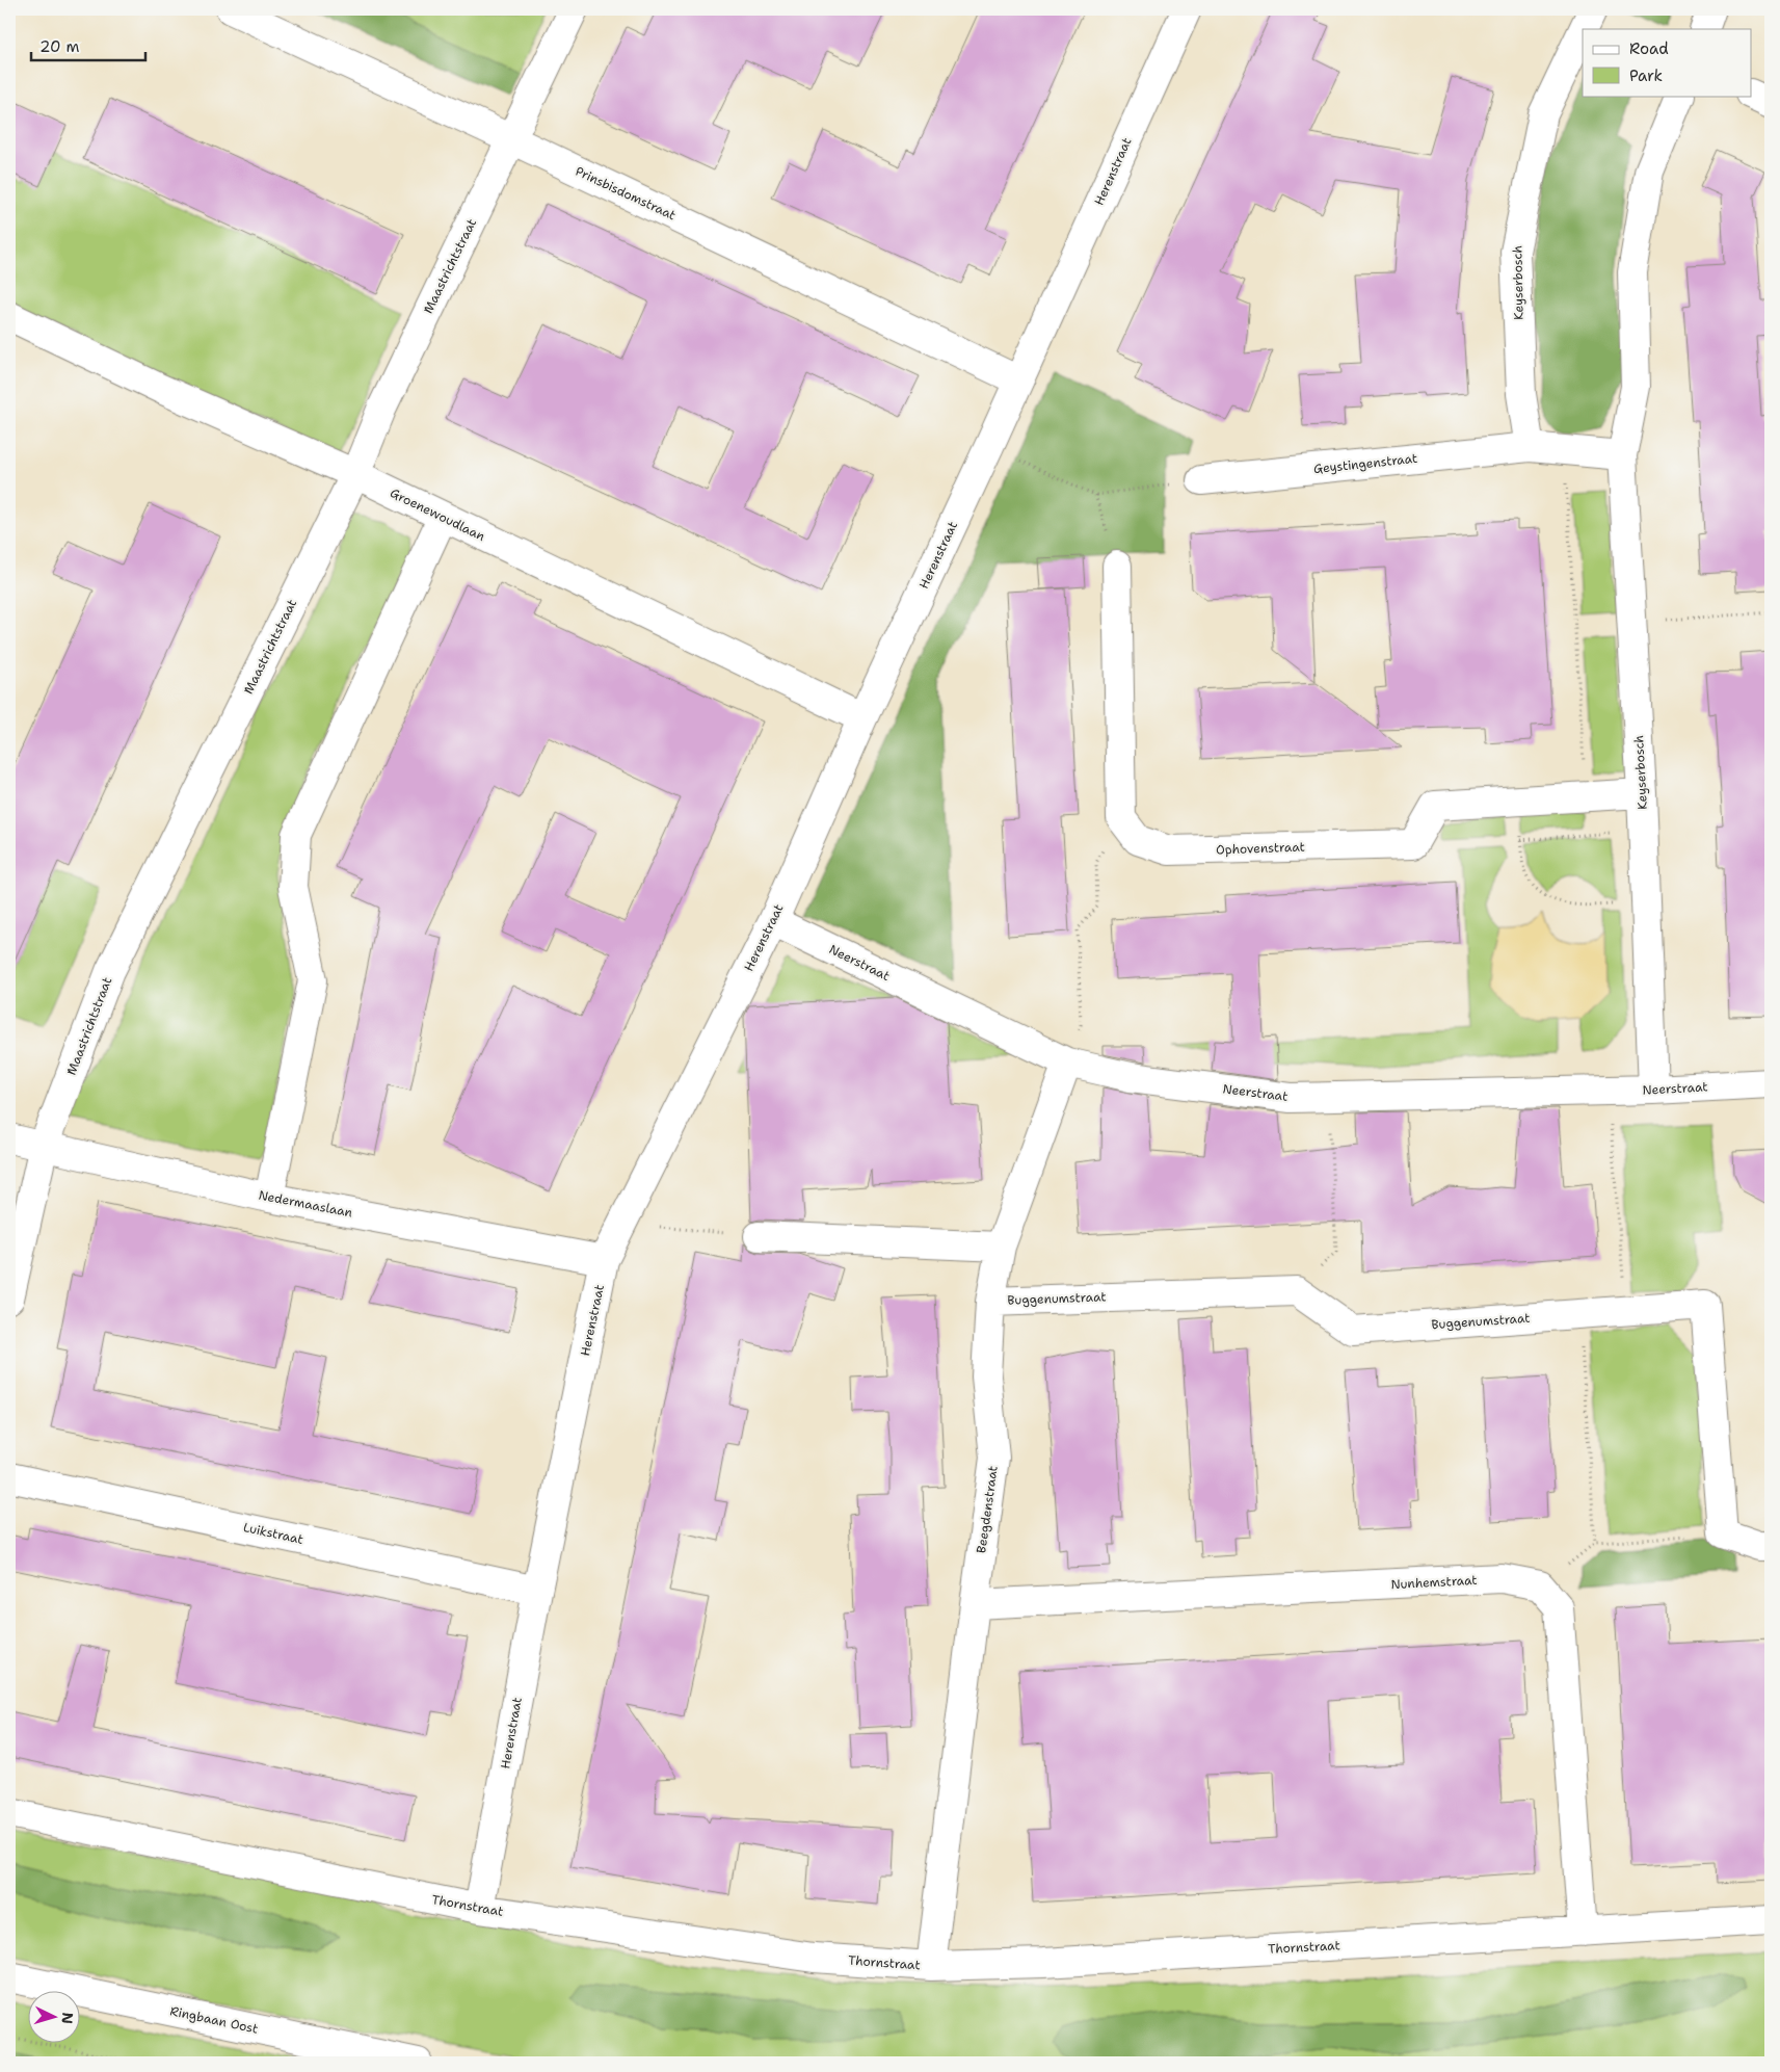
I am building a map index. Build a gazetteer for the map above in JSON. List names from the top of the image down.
{
  "streets": {
    "street": [
      "Herenstraat",
      "Prinsbisdomstraat",
      "Maastrichtstraat",
      "Keyserbosch",
      "Geystingenstraat",
      "Groenewoudlaan",
      "Ophovenstraat",
      "Neerstraat",
      "Nedermaaslaan",
      "Buggenumstraat",
      "Beegdenstraat",
      "Luikstraat",
      "Nunhemstraat",
      "Thornstraat",
      "Ringbaan Oost"
    ]
  },
  "crossings": [
    ["Herenstraat", "Prinsbisdomstraat"],
    ["Herenstraat", "Groenewoudlaan"],
    ["Herenstraat", "Neerstraat"],
    ["Herenstraat", "Nedermaaslaan"],
    ["Herenstraat", "Luikstraat"],
    ["Herenstraat", "Thornstraat"],
    ["Prinsbisdomstraat", "Maastrichtstraat"],
    ["Maastrichtstraat", "Groenewoudlaan"],
    ["Maastrichtstraat", "Nedermaaslaan"],
    ["Keyserbosch", "Geystingenstraat"],
    ["Keyserbosch", "Ophovenstraat"],
    ["Keyserbosch", "Neerstraat"],
    ["Neerstraat", "Beegdenstraat"],
    ["Buggenumstraat", "Beegdenstraat"],
    ["Beegdenstraat", "Nunhemstraat"],
    ["Beegdenstraat", "Thornstraat"]
  ],
  "legend": ["Road", "Park"],
  "scale_bar": "20 m",
  "north": "right"
}
